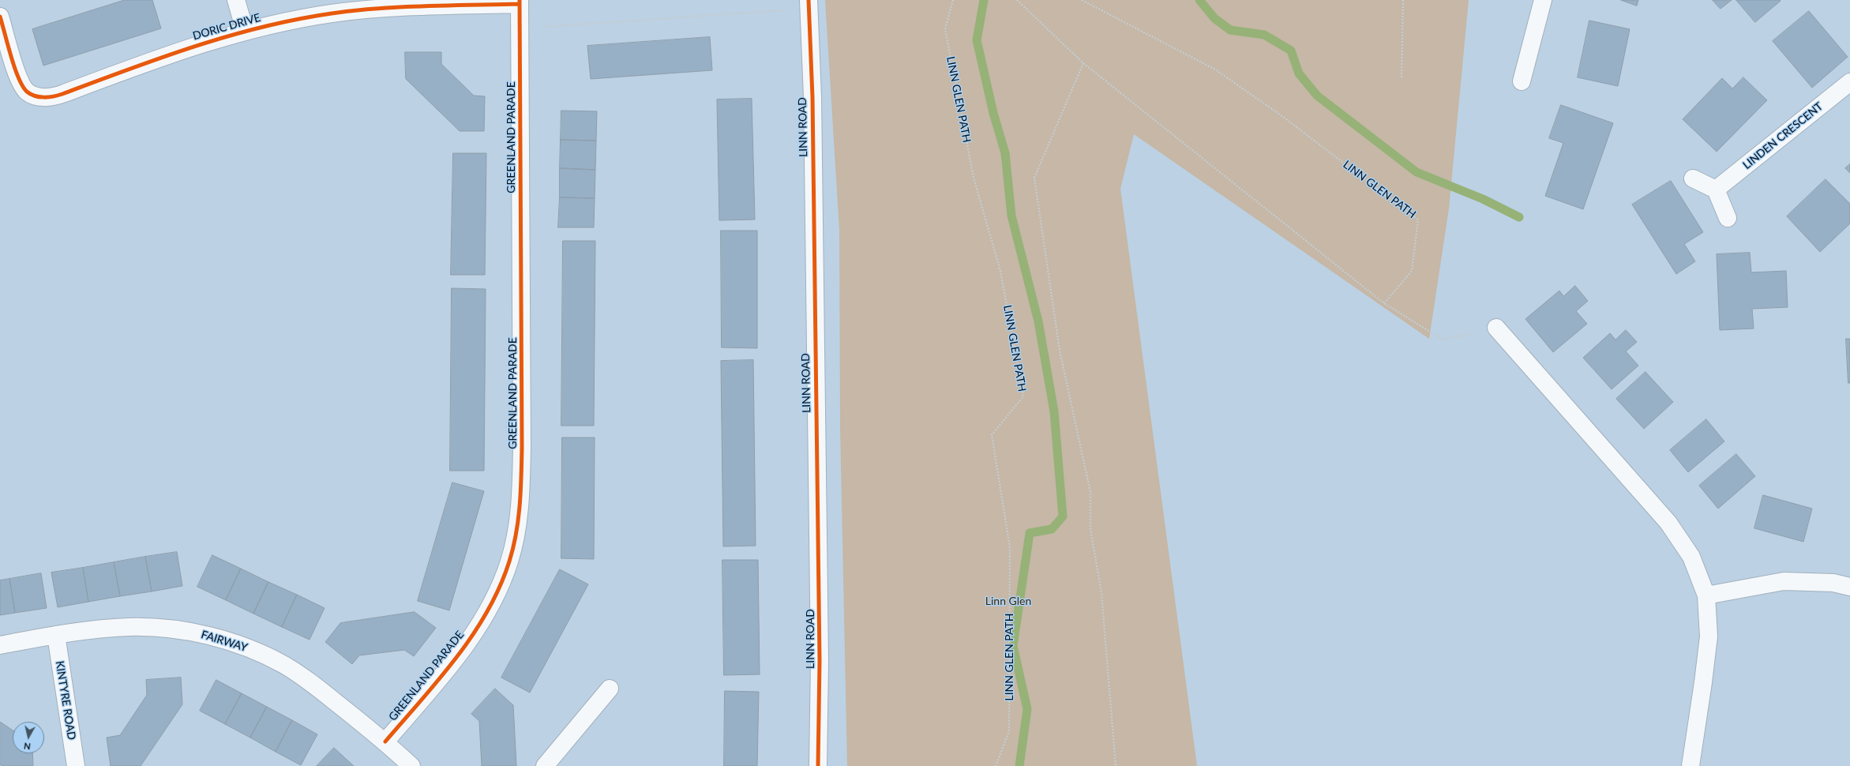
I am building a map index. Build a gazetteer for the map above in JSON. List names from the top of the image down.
{
  "streets": {
    "street": [
      "DORIC DRIVE",
      "LINN ROAD",
      "LINDEN CRESCENT",
      "GREENLAND PARADE",
      "FAIRWAY",
      "KINTYRE ROAD"
    ],
    "path": ["LINN GLEN PATH"]
  },
  "crossings": [
    ["DORIC DRIVE", "GREENLAND PARADE"],
    ["GREENLAND PARADE", "FAIRWAY"],
    ["FAIRWAY", "KINTYRE ROAD"]
  ],
  "parks": ["Linn Glen"],
  "north": "bottom"
}
